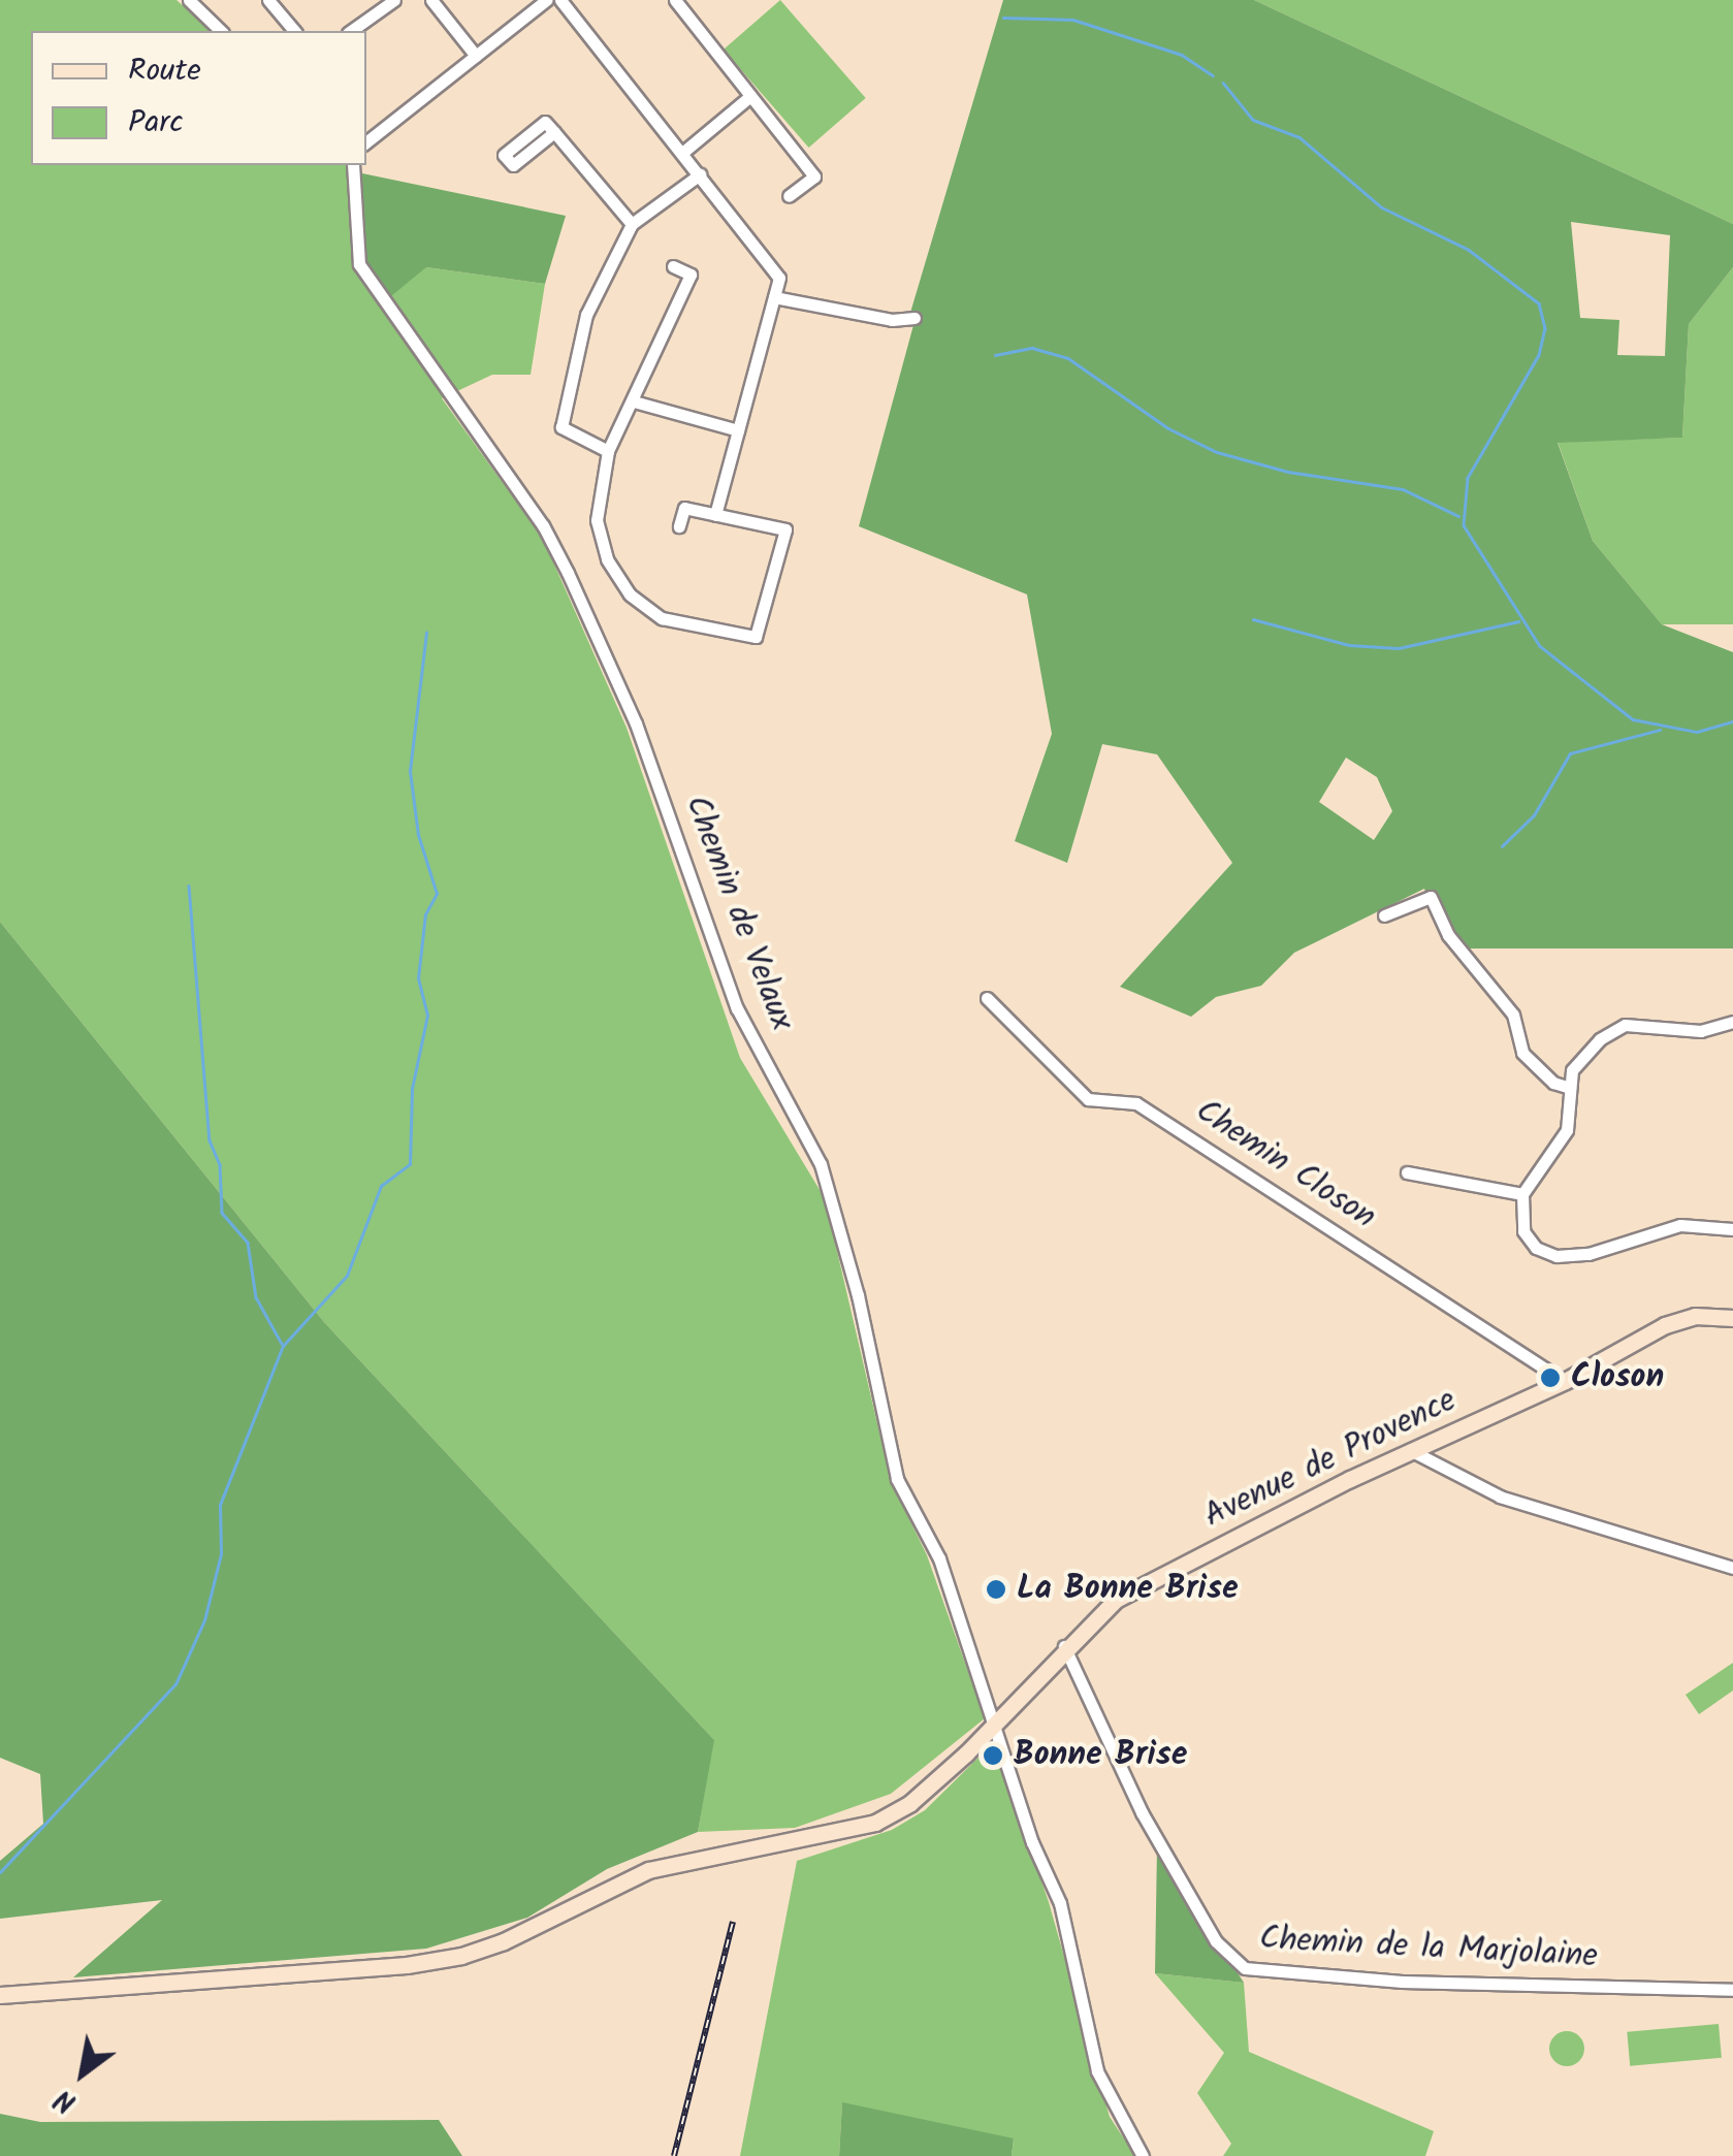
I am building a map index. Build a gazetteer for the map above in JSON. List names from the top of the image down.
{
  "streets": {
    "street": [
      "Chemin de Velaux",
      "Chemin Closon",
      "Avenue de Provence",
      "Chemin de la Marjolaine"
    ]
  },
  "crossings": [
    ["Chemin de Velaux", "Avenue de Provence"],
    ["Chemin Closon", "Avenue de Provence"],
    ["Avenue de Provence", "Chemin de la Marjolaine"]
  ],
  "places": ["Closon", "La Bonne Brise", "Bonne Brise"],
  "legend": ["Route", "Parc"],
  "north": "bottom left"
}
